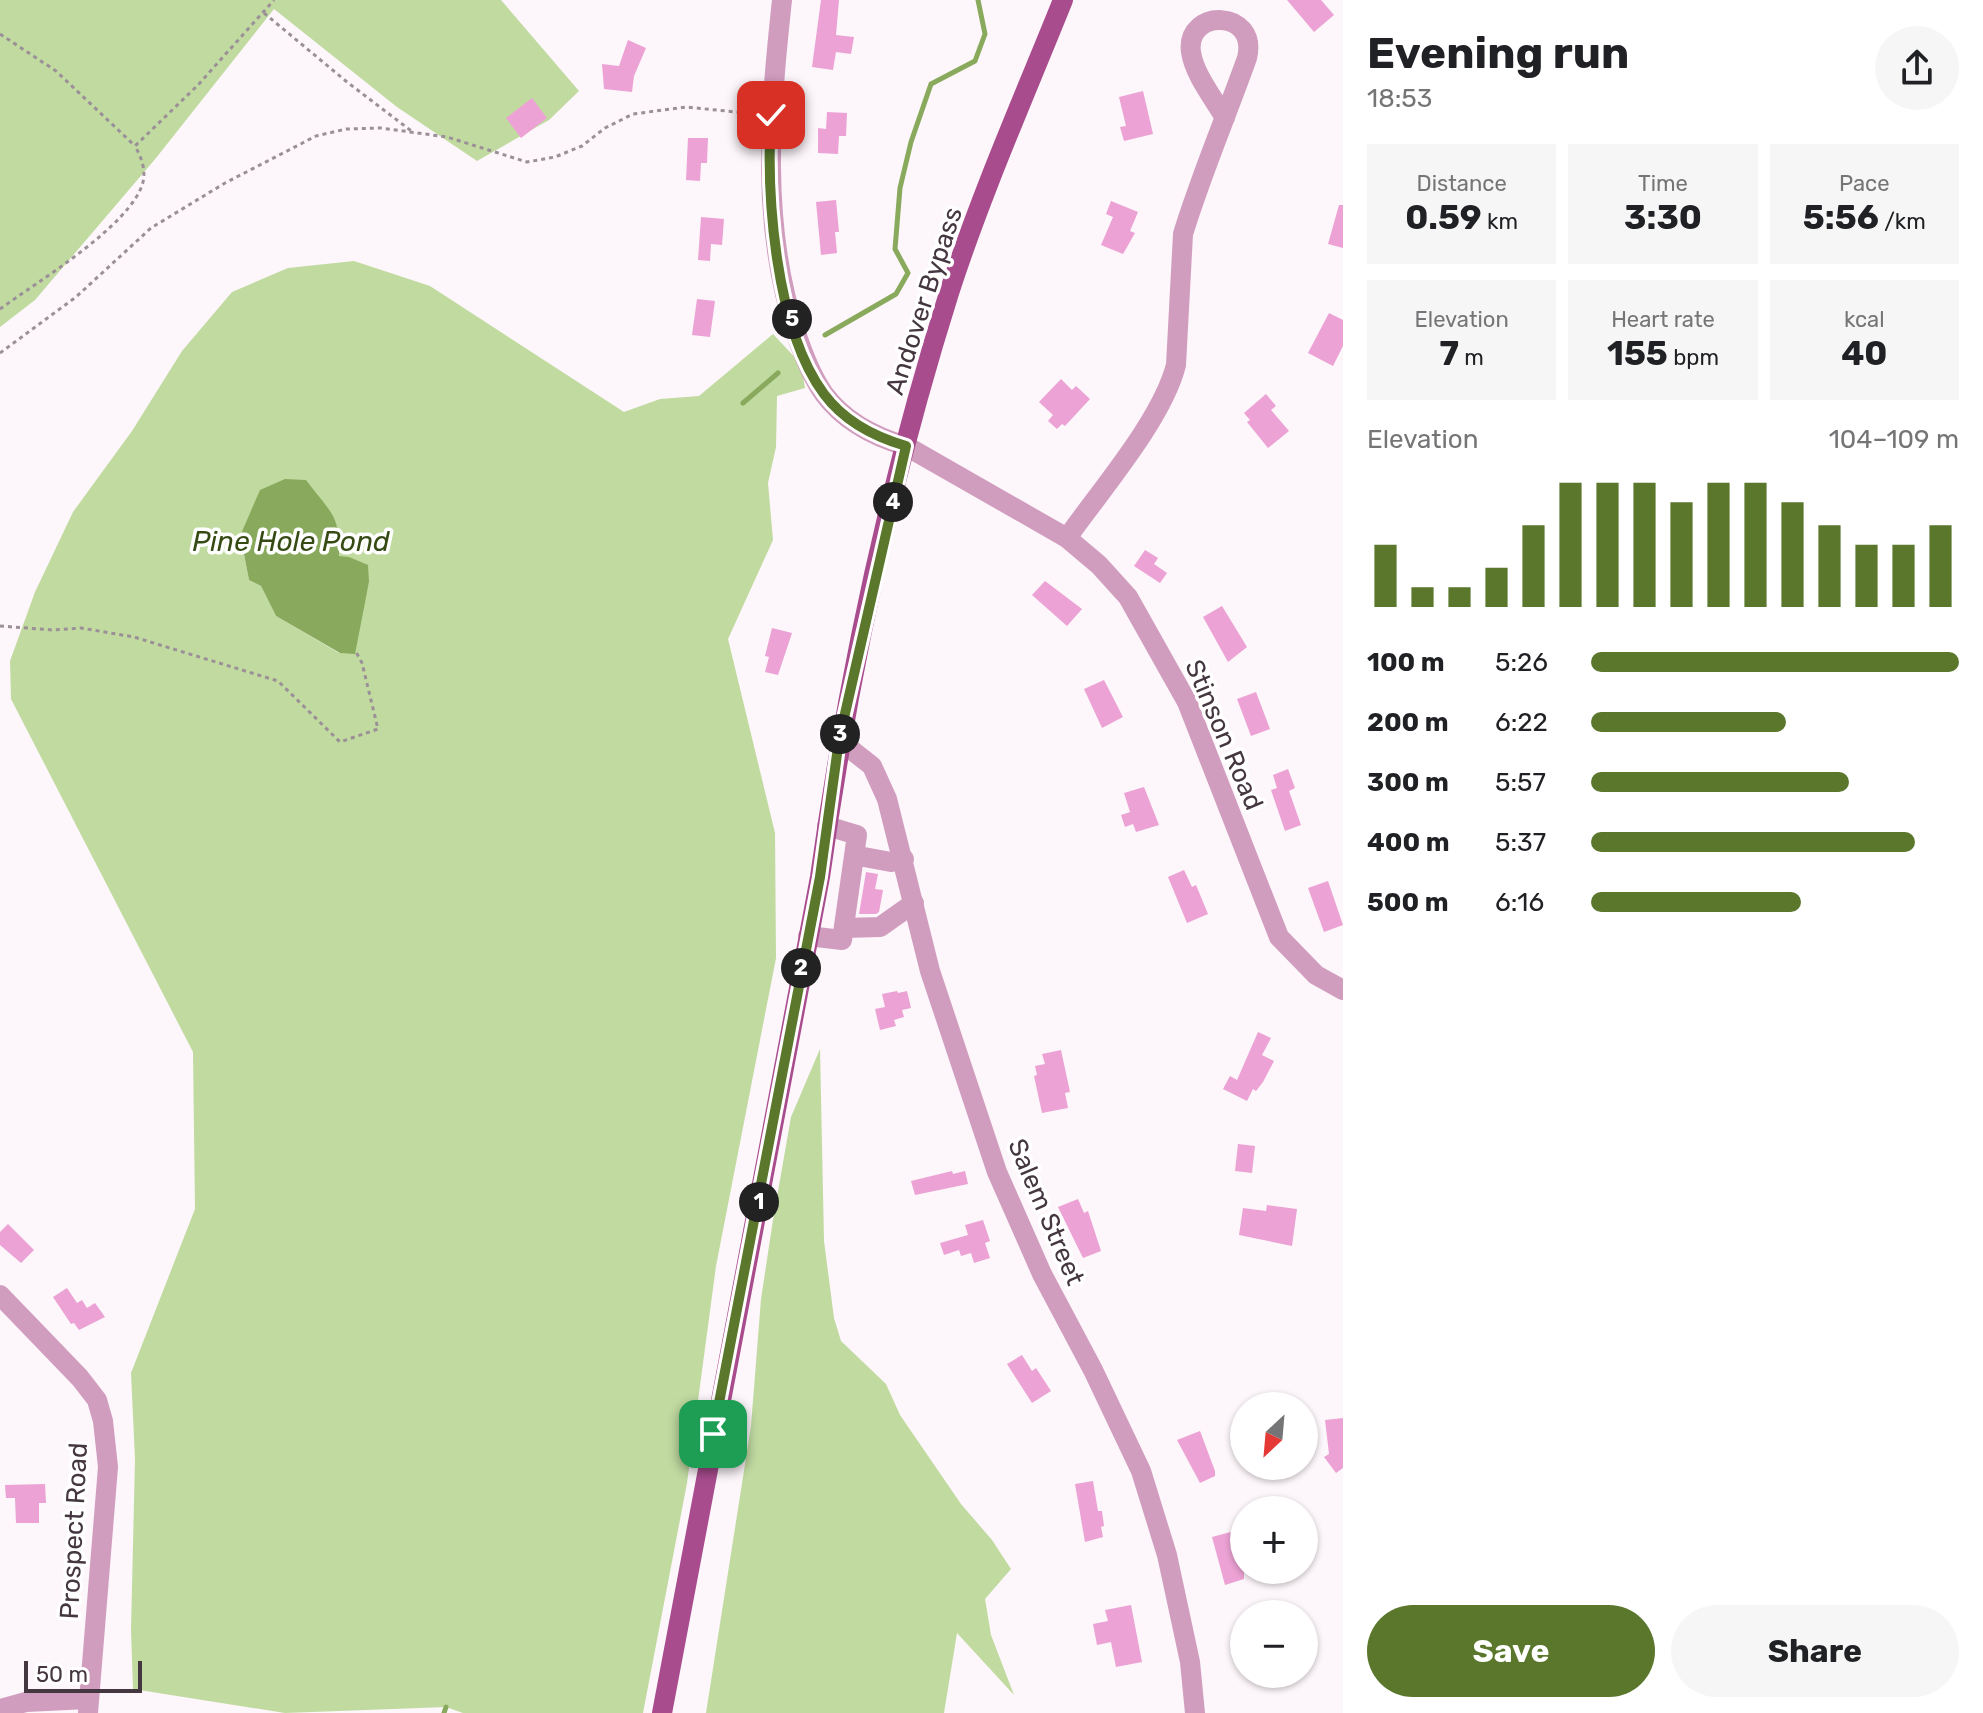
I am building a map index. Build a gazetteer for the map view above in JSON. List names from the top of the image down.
{
  "streets": {
    "main road": ["Andover Bypass"],
    "street": ["Stinson Road", "Salem Street", "Prospect Road"]
  },
  "crossings": [
    ["Andover Bypass", "Stinson Road"],
    ["Andover Bypass", "Salem Street"]
  ],
  "water": ["Pine Hole Pond"],
  "scale_bar": "50 m",
  "north": "bottom left",
  "page": {
    "heading": ["Evening run", "18:53"],
    "stats": [
      ["Distance", "0.59 km"],
      ["Time", "3:30"],
      ["Pace", "5:56 /km"],
      ["Elevation", "7 m"],
      ["Heart rate", "155 bpm"],
      ["kcal", "40"]
    ],
    "pins": [
      "5",
      "4",
      "3",
      "2",
      "1"
    ],
    "chart": ["Elevation", "104–109 m"],
    "list": [
      {
        "name": "100 m",
        "note": "5:26"
      },
      {
        "name": "200 m",
        "note": "6:22"
      },
      {
        "name": "300 m",
        "note": "5:57"
      },
      {
        "name": "400 m",
        "note": "5:37"
      },
      {
        "name": "500 m",
        "note": "6:16"
      }
    ],
    "map_buttons": ["+", "−"],
    "buttons": ["Save", "Share"],
    "scale": "50 m"
  }
}
